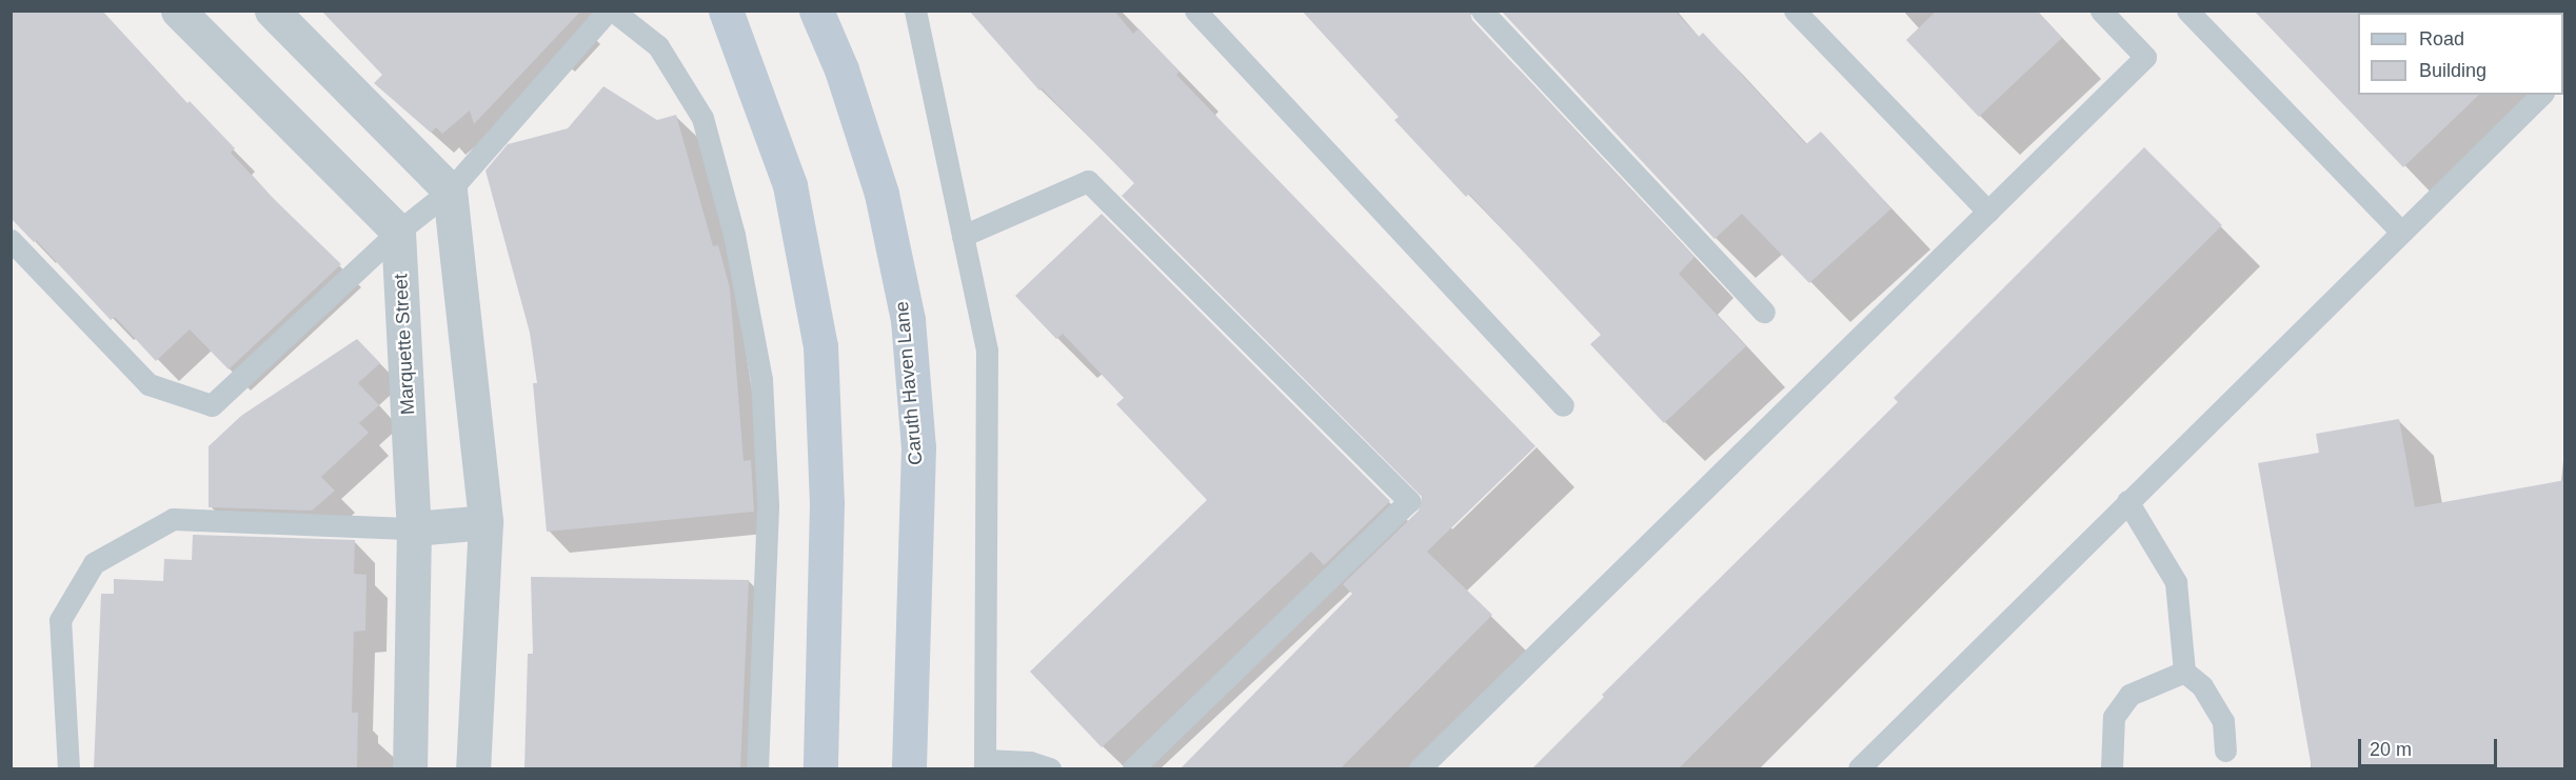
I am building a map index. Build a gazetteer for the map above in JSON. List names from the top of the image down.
{
  "streets": {
    "main road": ["Caruth Haven Lane"],
    "street": ["Marquette Street"]
  },
  "legend": ["Road", "Building"],
  "scale_bar": "20 m"
}
